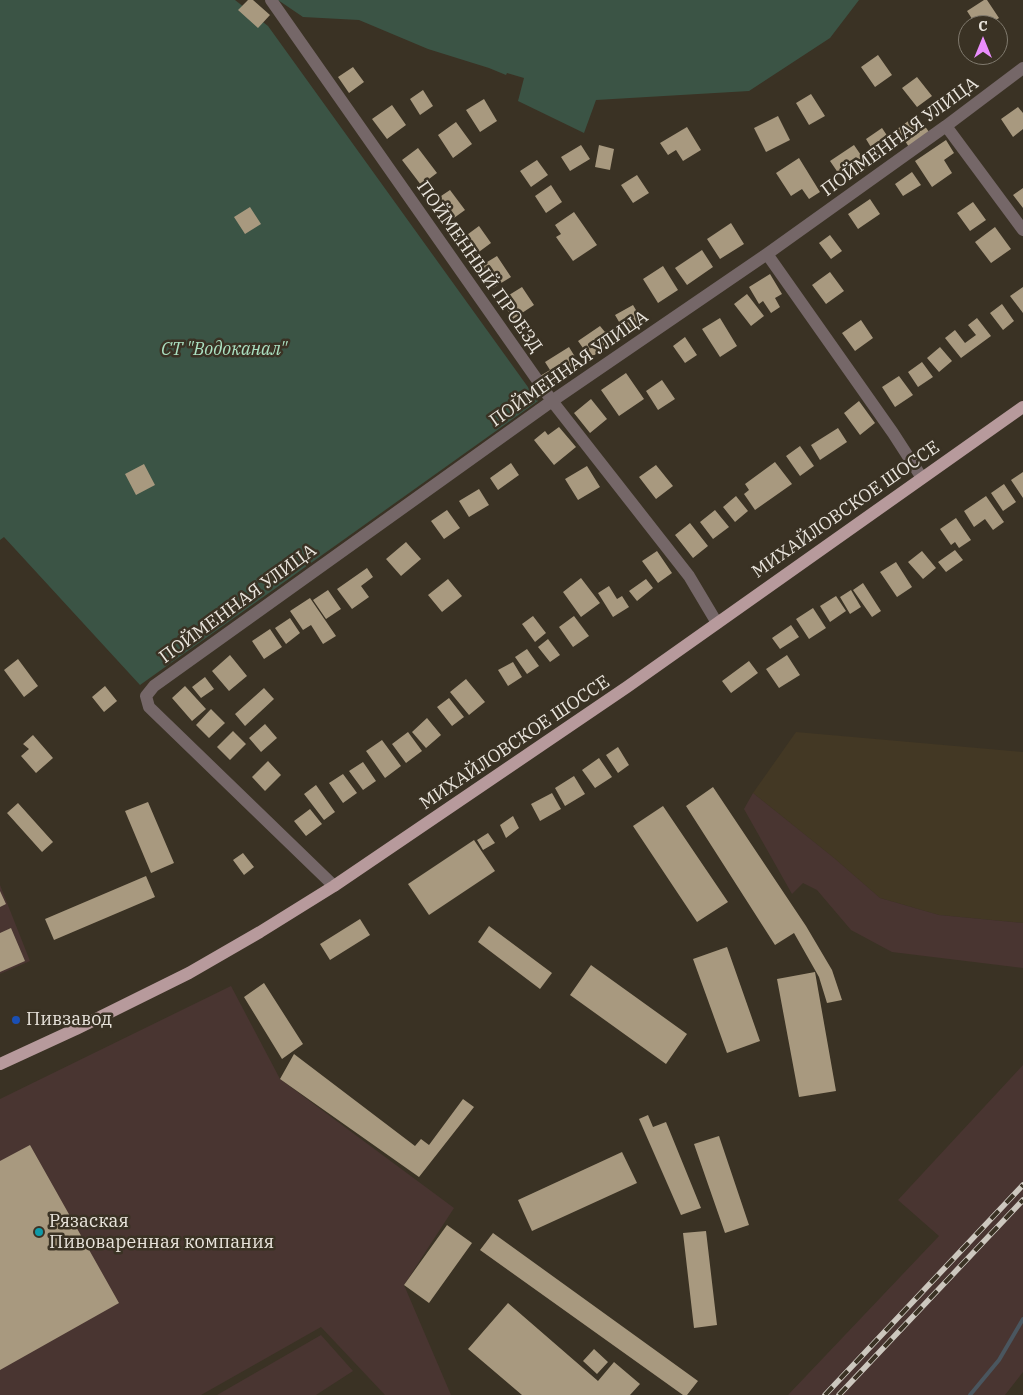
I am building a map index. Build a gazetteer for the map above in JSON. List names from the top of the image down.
{
  "streets": {
    "main road": ["МИХАЙЛОВСКОЕ ШОССЕ"],
    "street": ["ПОЙМЕННАЯ УЛИЦА", "ПОЙМЕННЫЙ ПРОЕЗД"]
  },
  "crossings": [
    ["ПОЙМЕННАЯ УЛИЦА", "ПОЙМЕННЫЙ ПРОЕЗД"],
    ["ПОЙМЕННАЯ УЛИЦА", "МИХАЙЛОВСКОЕ ШОССЕ"],
    ["ПОЙМЕННЫЙ ПРОЕЗД", "МИХАЙЛОВСКОЕ ШОССЕ"]
  ],
  "parks": ["СТ \"Водоканал\""],
  "places": ["Пивзавод", "Рязаская Пивоваренная компания"],
  "north": "top"
}
